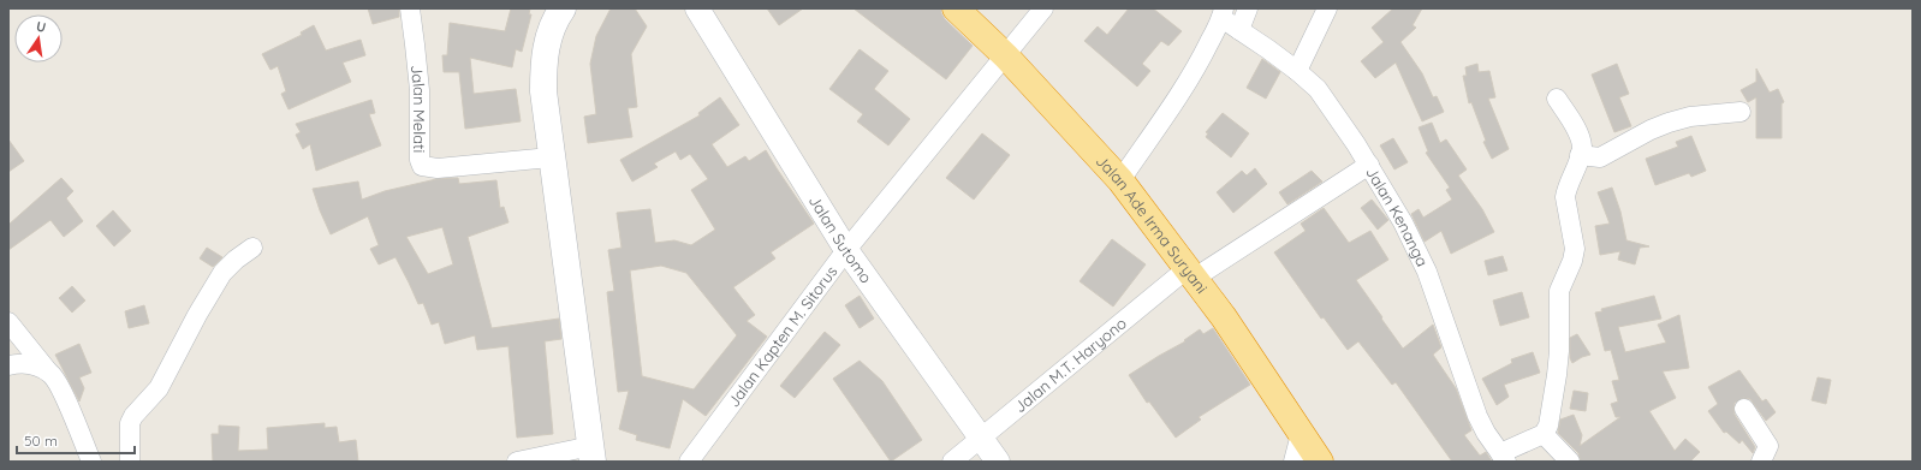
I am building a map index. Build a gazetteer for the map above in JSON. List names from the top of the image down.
{
  "streets": {
    "highway": ["Jalan Ade Irma Suryani"],
    "street": [
      "Jalan Melati",
      "Jalan Kenanga",
      "Jalan Sutomo",
      "Jalan Kapten M. Sitorus",
      "Jalan M.T. Haryono"
    ]
  },
  "crossings": [
    ["Jalan Kenanga", "Jalan M.T. Haryono"],
    ["Jalan Ade Irma Suryani", "Jalan Kapten M. Sitorus"],
    ["Jalan Ade Irma Suryani", "Jalan M.T. Haryono"],
    ["Jalan Sutomo", "Jalan Kapten M. Sitorus"],
    ["Jalan Sutomo", "Jalan M.T. Haryono"]
  ],
  "scale_bar": "50 m",
  "north": "top"
}
